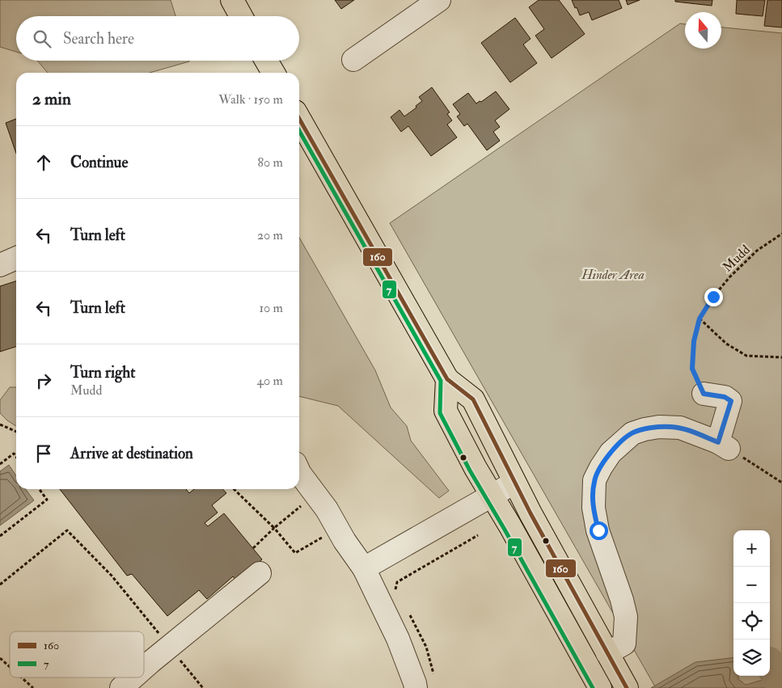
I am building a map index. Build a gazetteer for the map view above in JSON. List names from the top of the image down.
{
  "streets": {
    "path": ["Mudd"]
  },
  "parks": ["Hinder Area"],
  "lines": ["transit line 160", "transit line 7"],
  "legend": ["160", "7"],
  "north": "top",
  "page": {
    "search": "Search here",
    "heading": ["2 min", "Walk · 150 m"],
    "list": [
      ["Continue", "80 m"],
      ["Turn left", "20 m"],
      ["Turn left", "10 m"],
      ["Turn right", "Mudd", "40 m"],
      "Arrive at destination"
    ],
    "map_buttons": ["+", "−"]
  }
}
